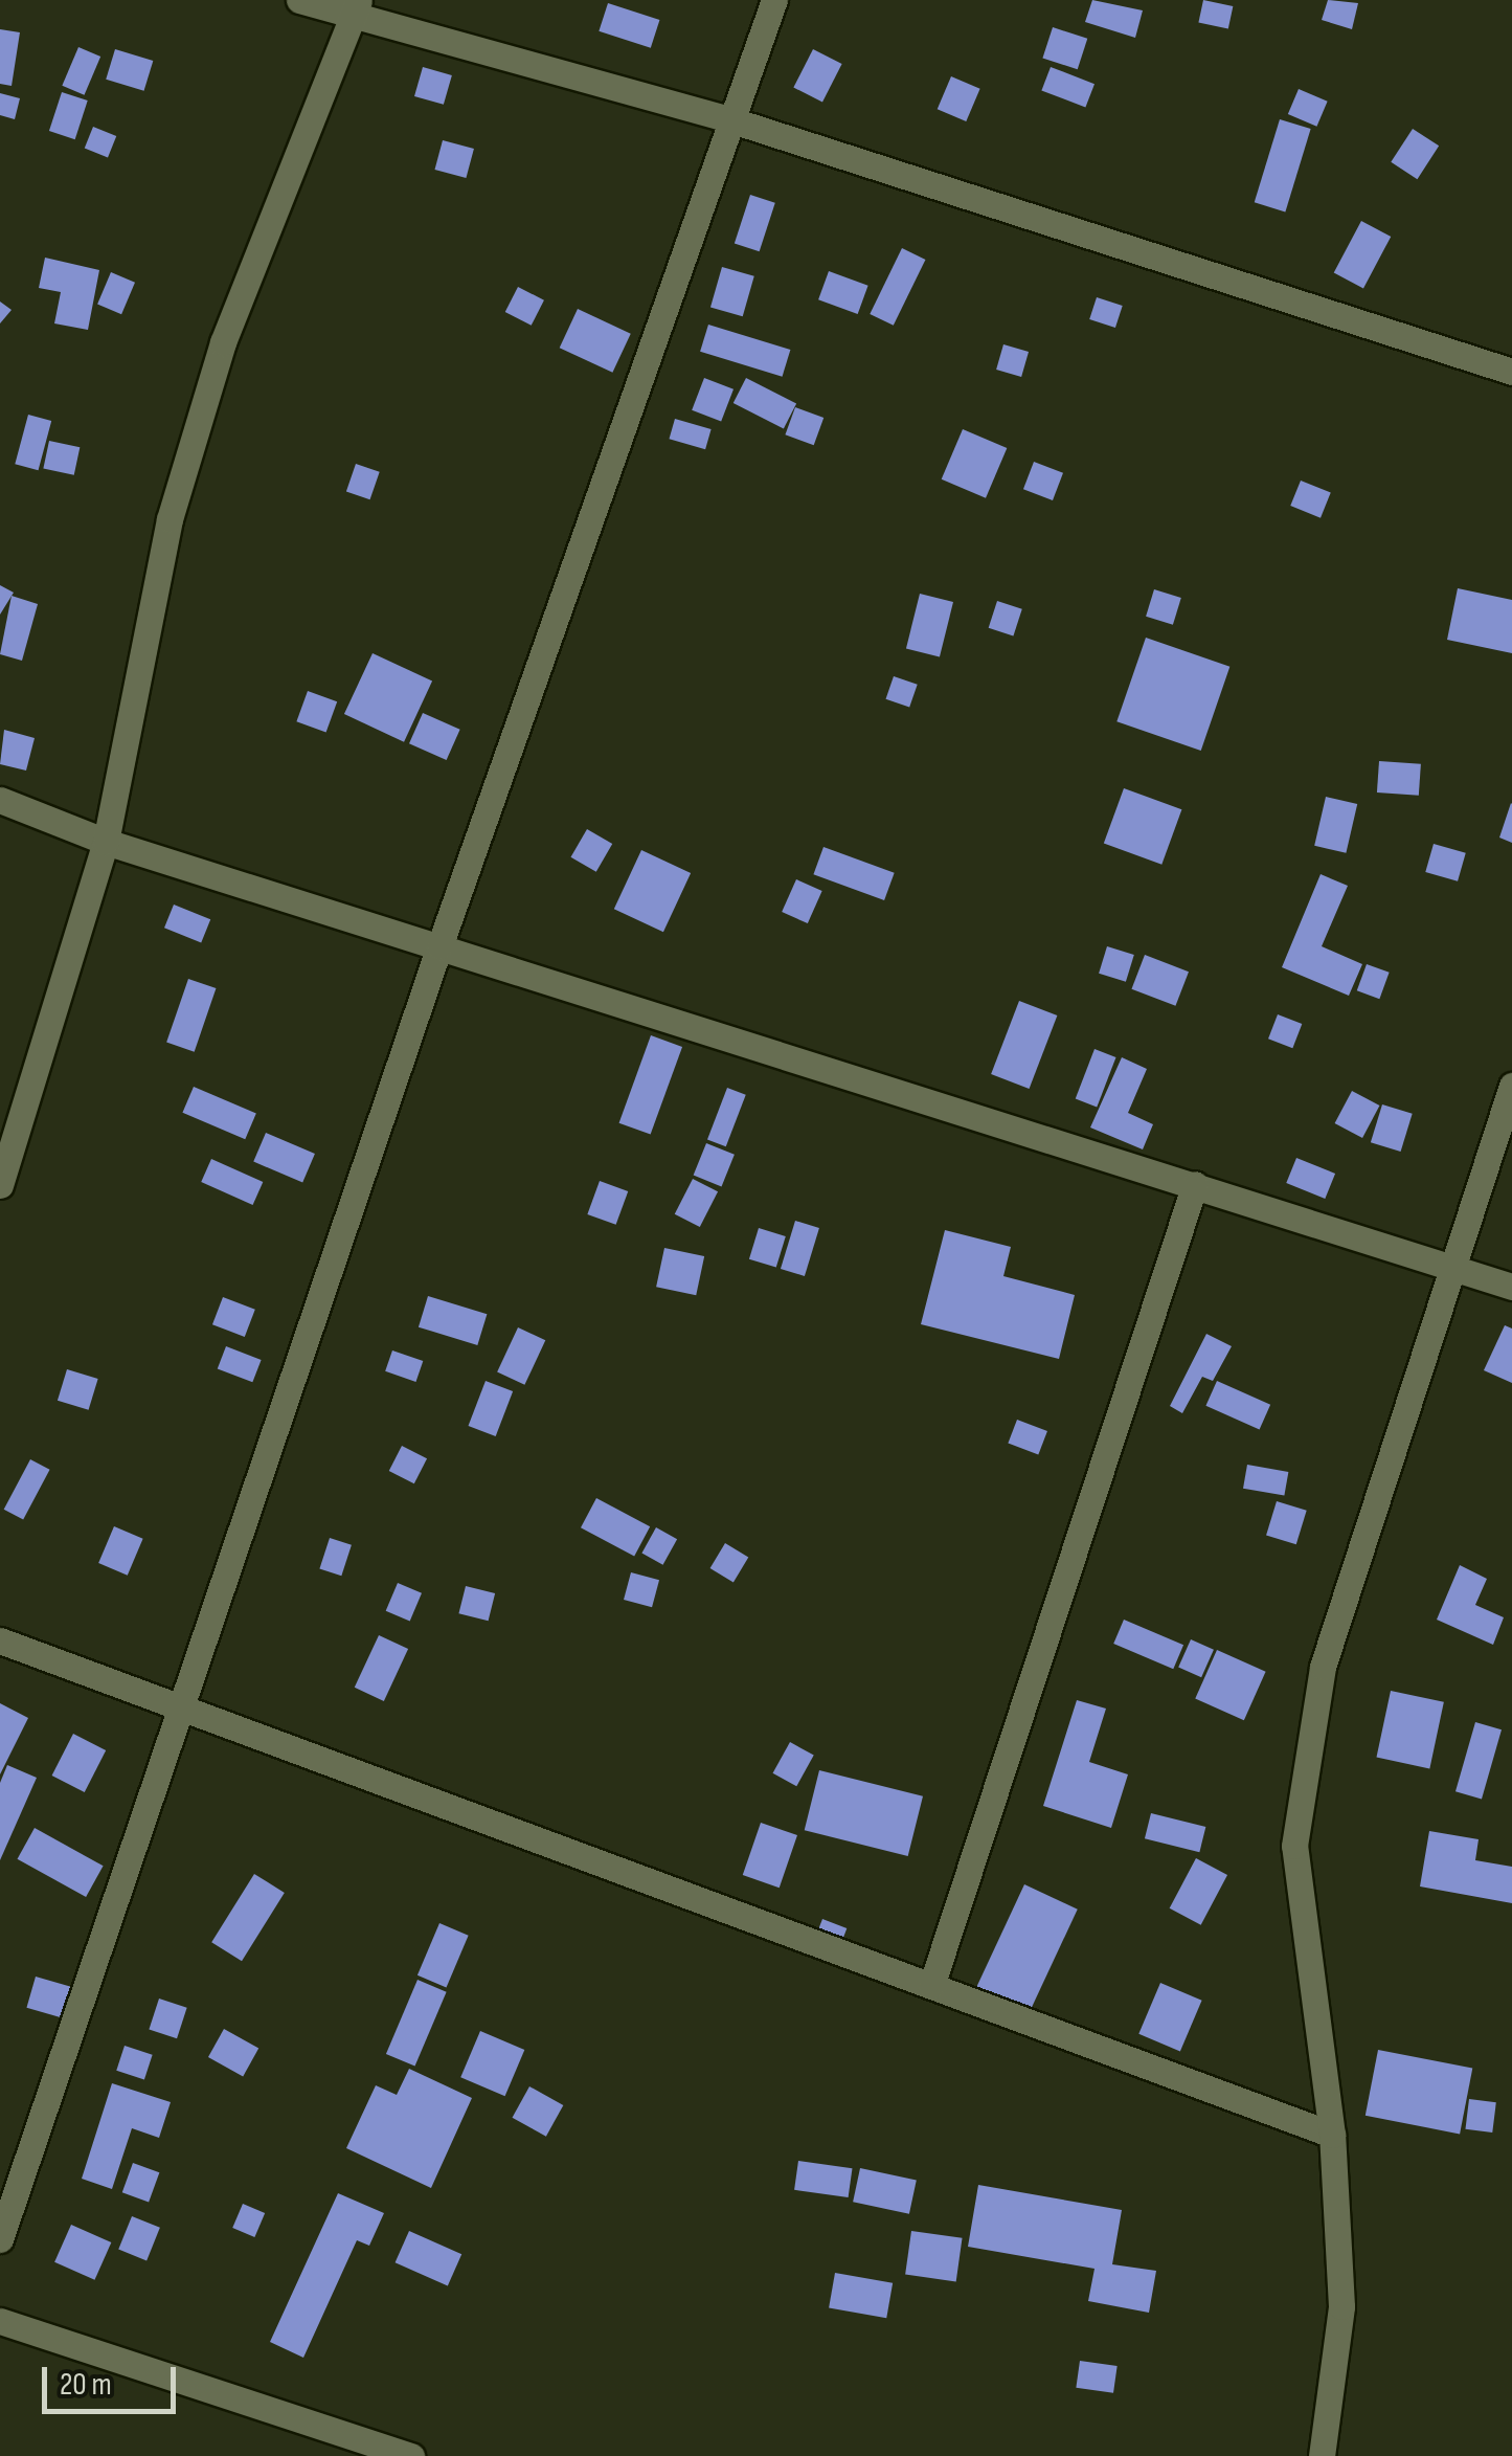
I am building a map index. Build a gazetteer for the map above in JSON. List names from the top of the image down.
{
  "scale_bar": "20 m"
}
